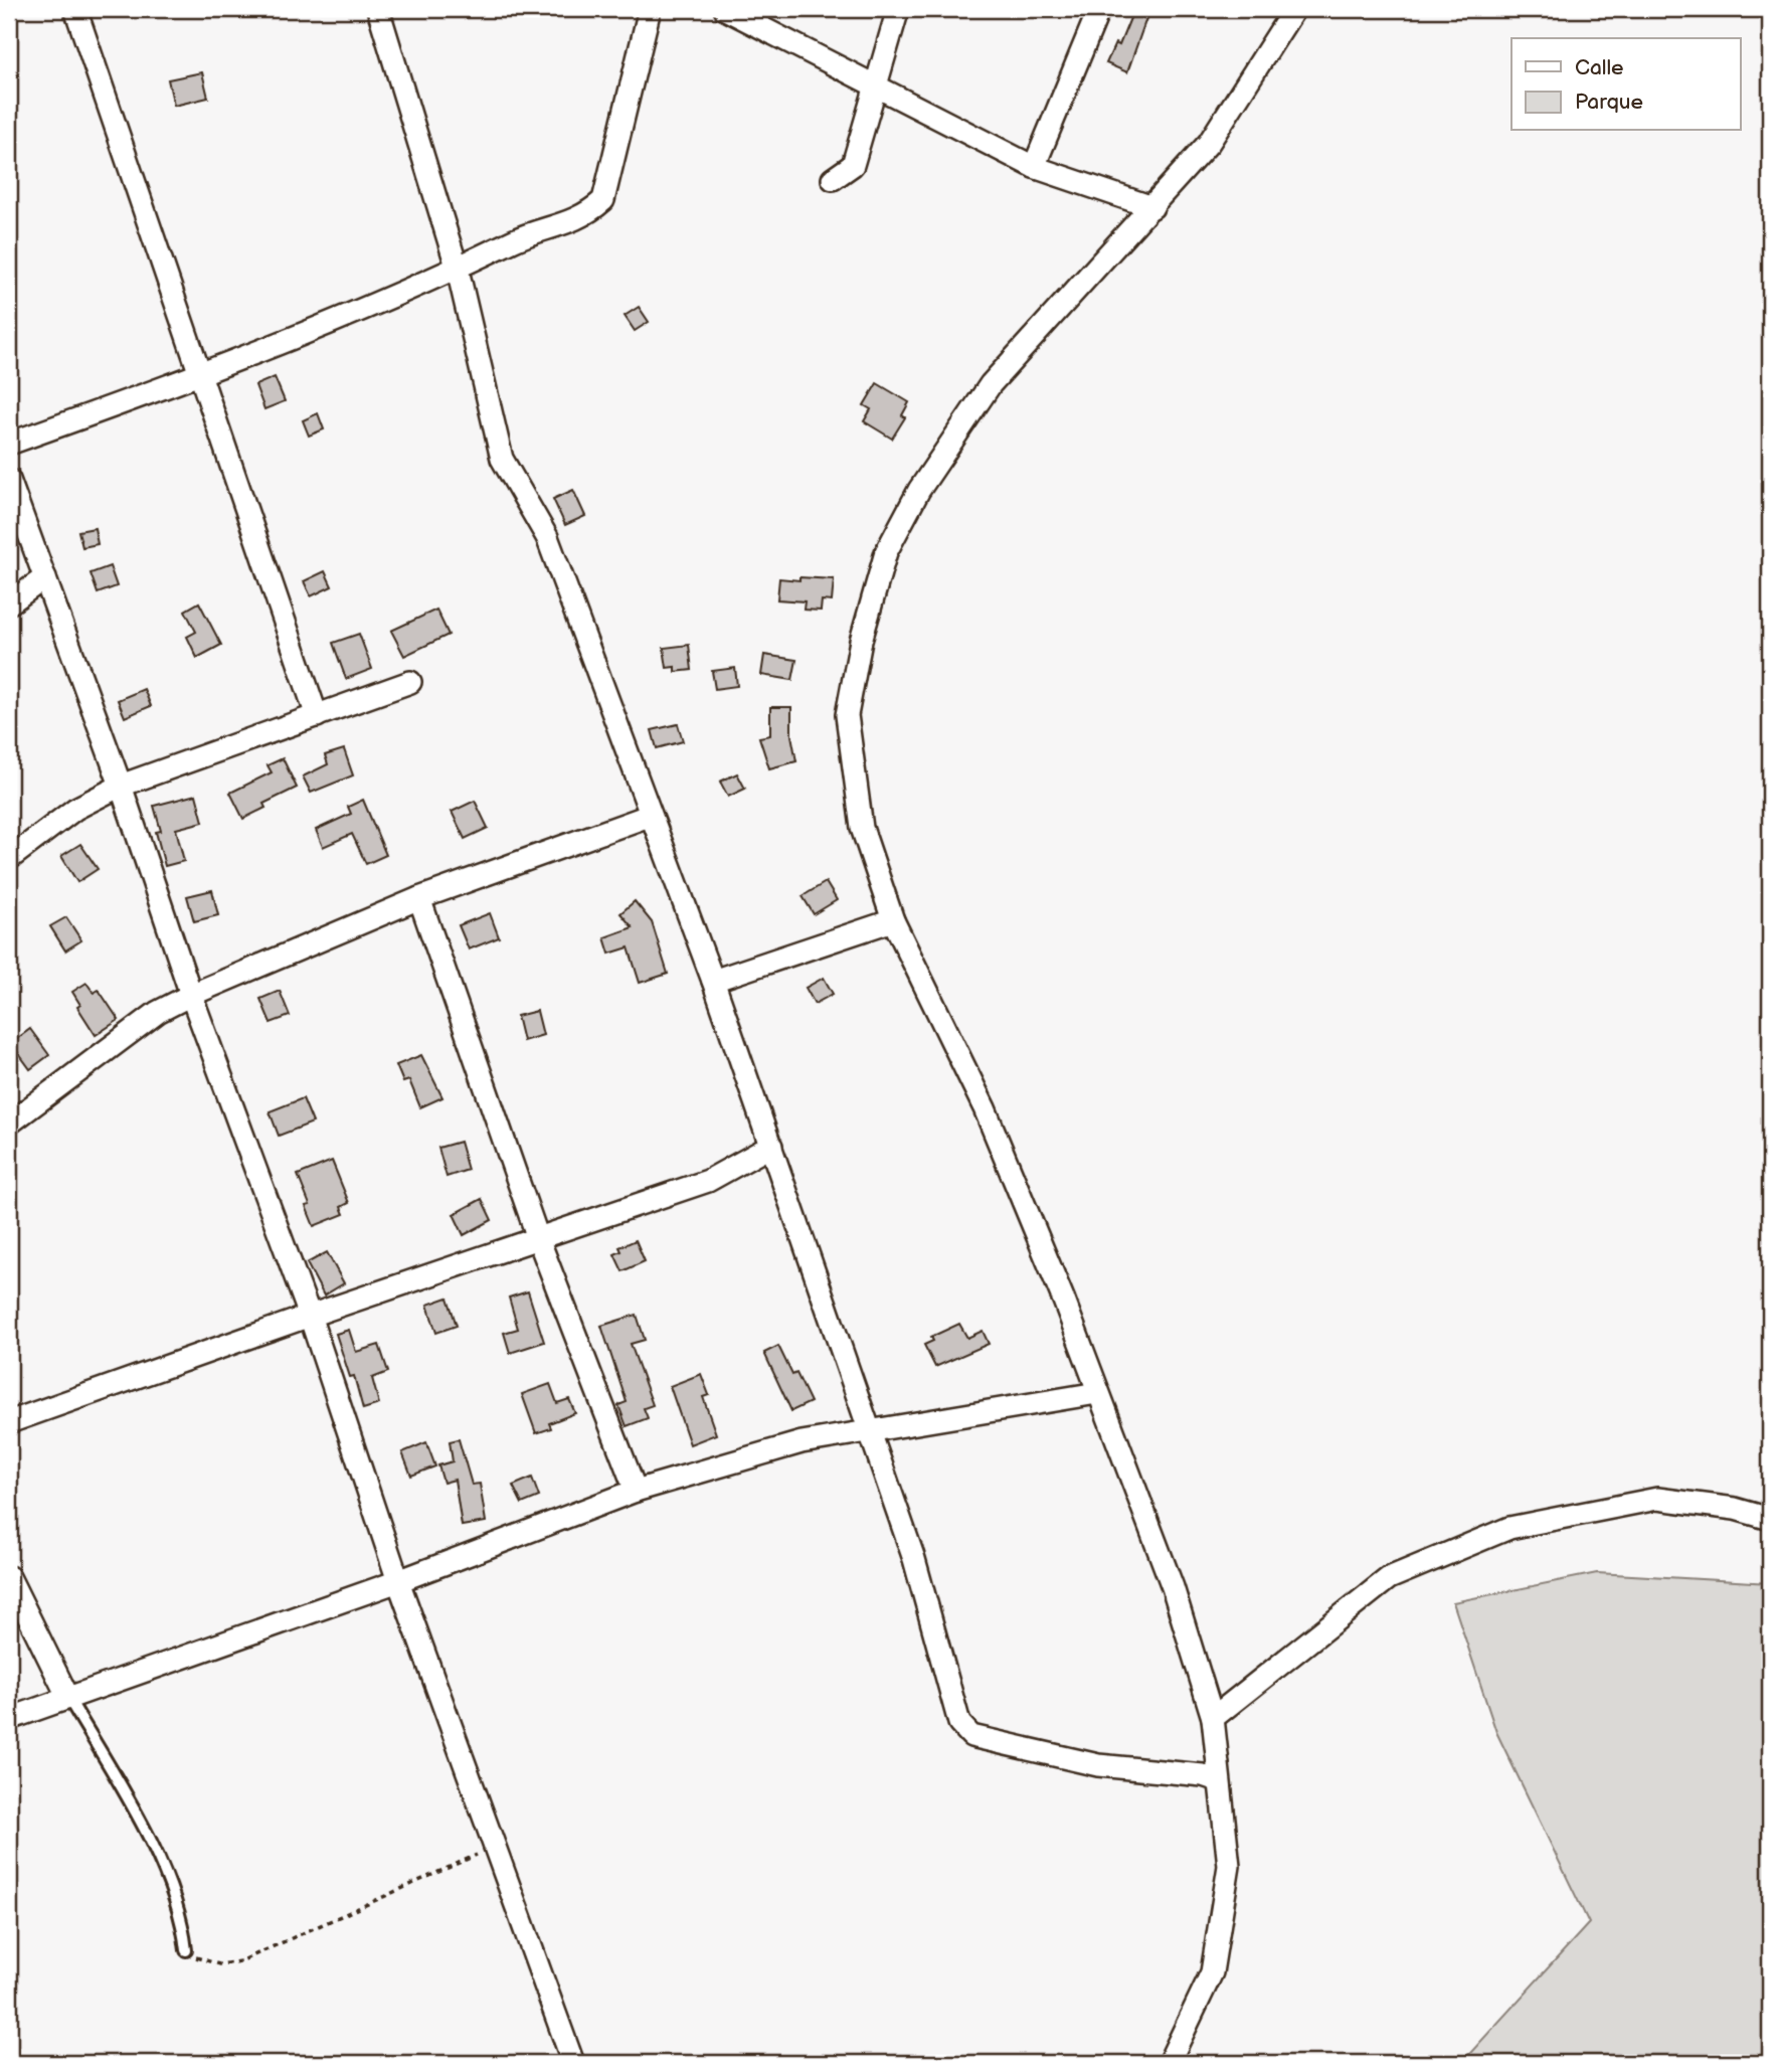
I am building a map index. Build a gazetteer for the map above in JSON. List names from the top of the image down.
{
  "legend": ["Calle", "Parque"]
}
